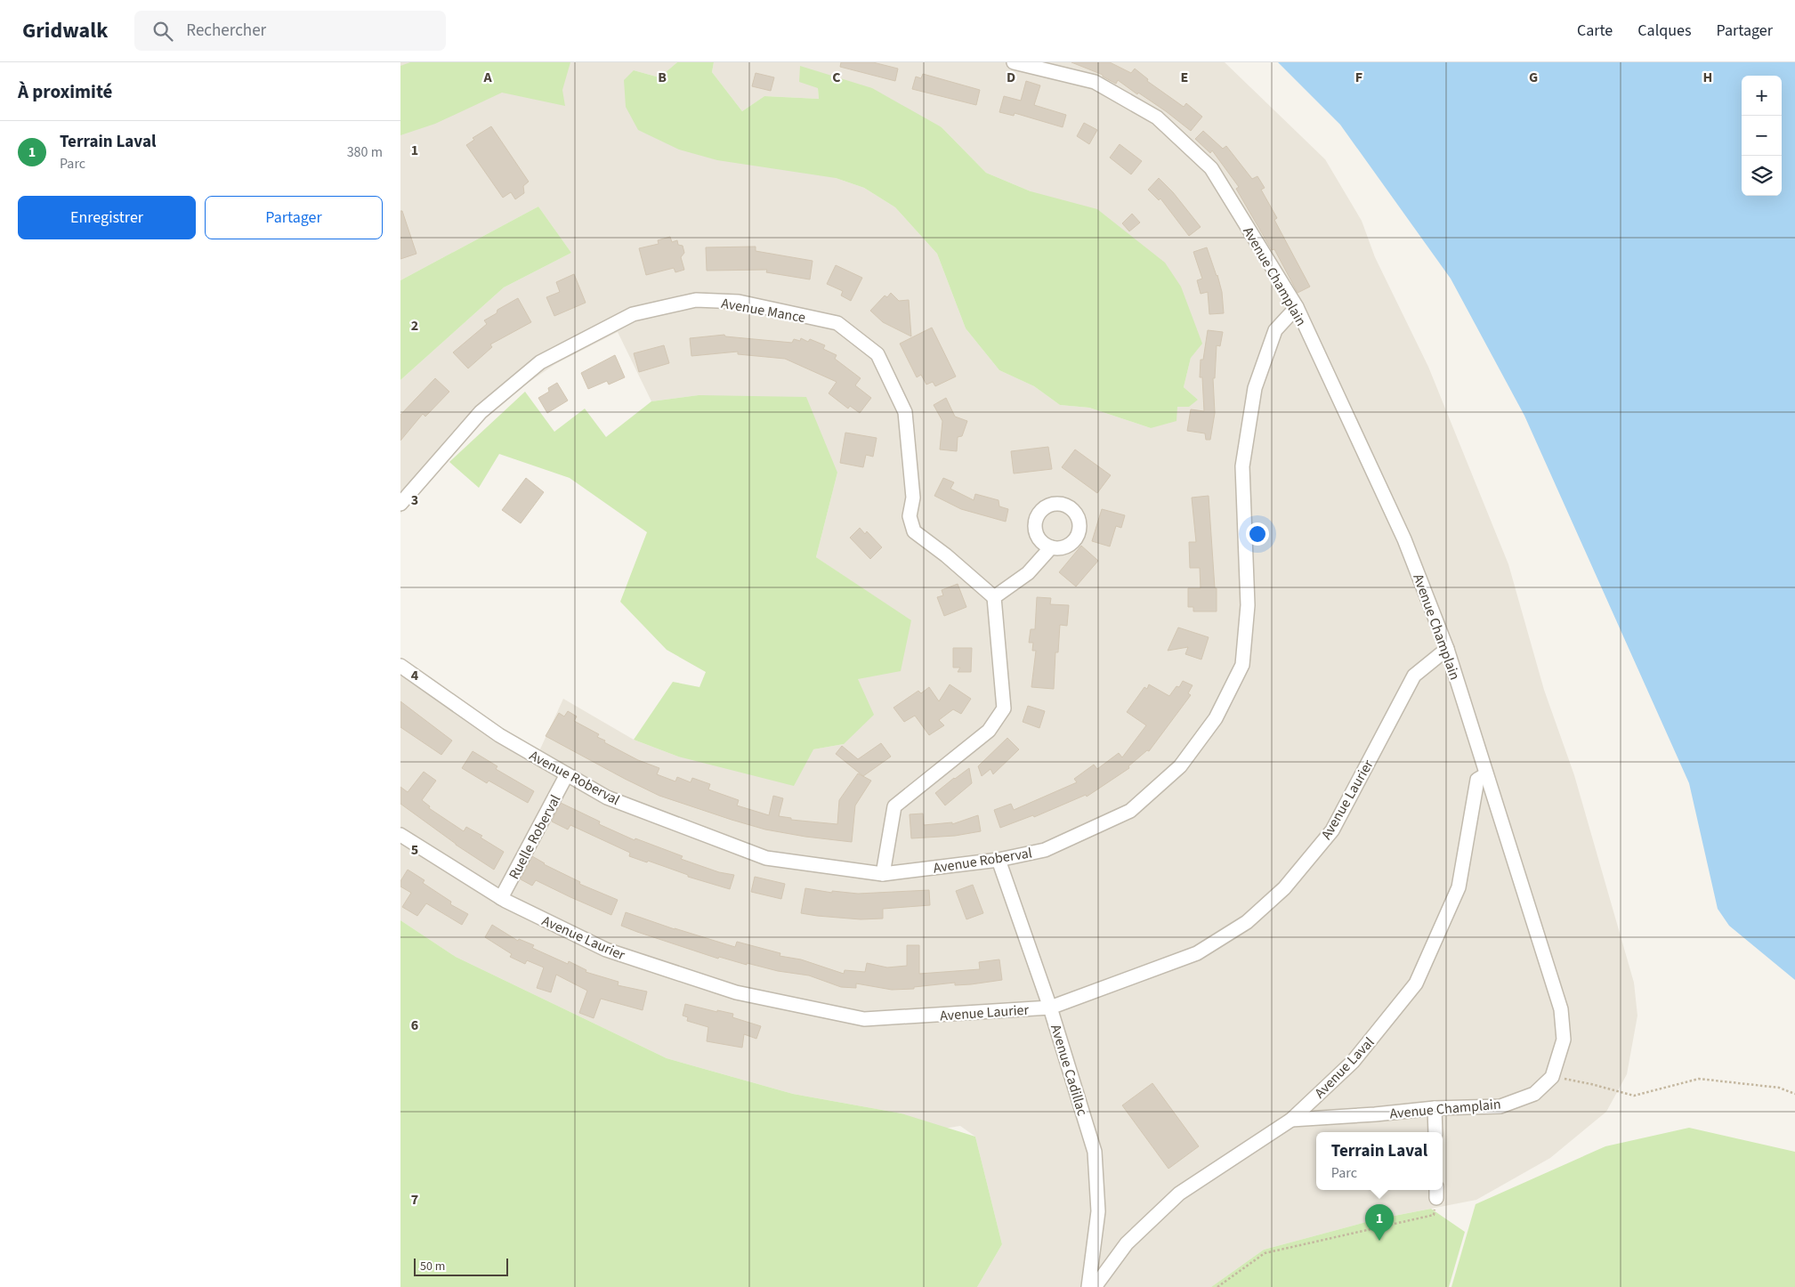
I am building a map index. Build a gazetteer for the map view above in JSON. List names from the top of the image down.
{
  "streets": {
    "street": [
      "Avenue Champlain",
      "Avenue Mance",
      "Avenue Roberval",
      "Avenue Laurier",
      "Ruelle Roberval",
      "Avenue Laval",
      "Avenue Cadillac"
    ]
  },
  "crossings": [
    ["Avenue Champlain", "Avenue Roberval"],
    ["Avenue Champlain", "Avenue Laurier"],
    ["Avenue Champlain", "Avenue Laval"],
    ["Avenue Roberval", "Ruelle Roberval"],
    ["Avenue Roberval", "Avenue Cadillac"],
    ["Avenue Laurier", "Ruelle Roberval"],
    ["Avenue Laurier", "Avenue Cadillac"]
  ],
  "scale_bar": "50 m",
  "page": {
    "header": "Gridwalk",
    "search": "Rechercher",
    "nav": ["Carte", "Calques", "Partager"],
    "heading": "À proximité",
    "map_buttons": ["+", "−"],
    "list": [
      {
        "mark": "1",
        "name": "Terrain Laval",
        "note": "Parc",
        "value": "380 m"
      }
    ],
    "buttons": ["Enregistrer", "Partager"],
    "popup": ["Terrain Laval", "Parc"],
    "pins": "1",
    "scale": "50 m"
  },
  "grid": {
    "columns": [
      "A",
      "B",
      "C",
      "D",
      "E",
      "F",
      "G",
      "H"
    ],
    "rows": [
      "1",
      "2",
      "3",
      "4",
      "5",
      "6",
      "7"
    ]
  }
}
